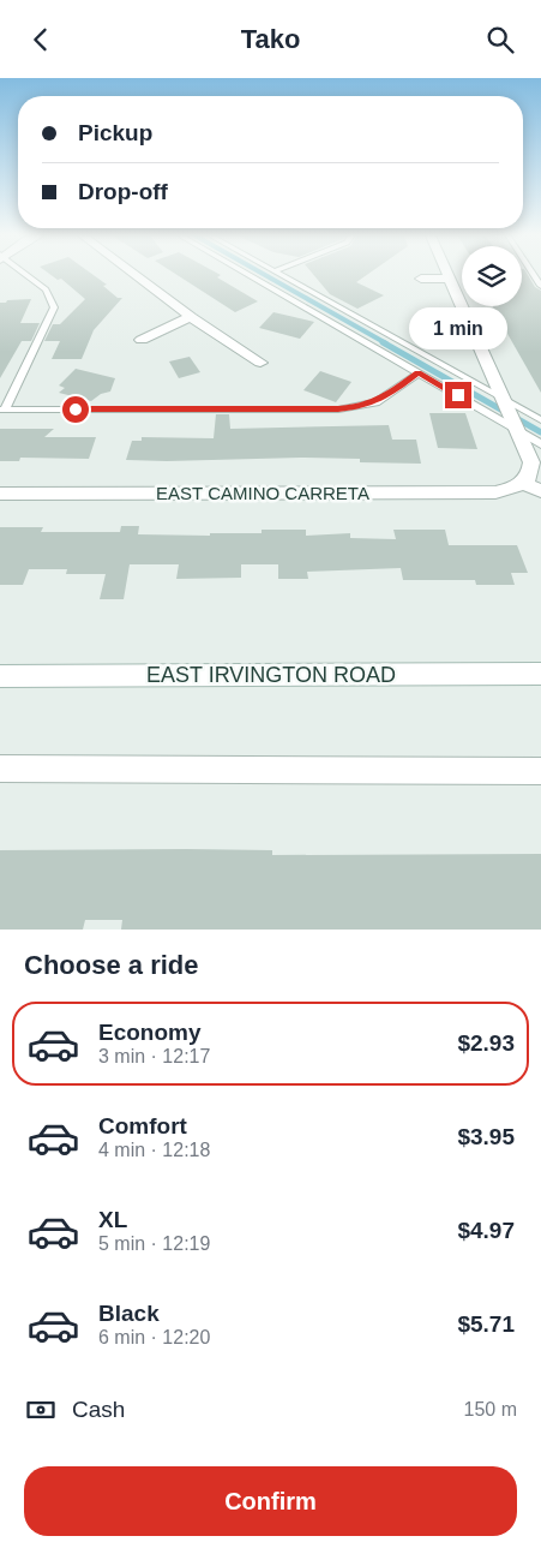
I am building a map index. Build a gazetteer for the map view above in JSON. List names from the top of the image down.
{
  "streets": {
    "street": ["EAST CAMINO CARRETA", "EAST IRVINGTON ROAD"]
  },
  "page": {
    "header": "Tako",
    "banner": ["Pickup", "Drop-off"],
    "bubble": "1 min",
    "heading": "Choose a ride",
    "list": [
      {
        "name": "Economy",
        "note": "3 min · 12:17",
        "value": "$2.93"
      },
      {
        "name": "Comfort",
        "note": "4 min · 12:18",
        "value": "$3.95"
      },
      {
        "name": "XL",
        "note": "5 min · 12:19",
        "value": "$4.97"
      },
      {
        "name": "Black",
        "note": "6 min · 12:20",
        "value": "$5.71"
      }
    ],
    "pay": ["Cash", "150 m"],
    "buttons": "Confirm"
  }
}
